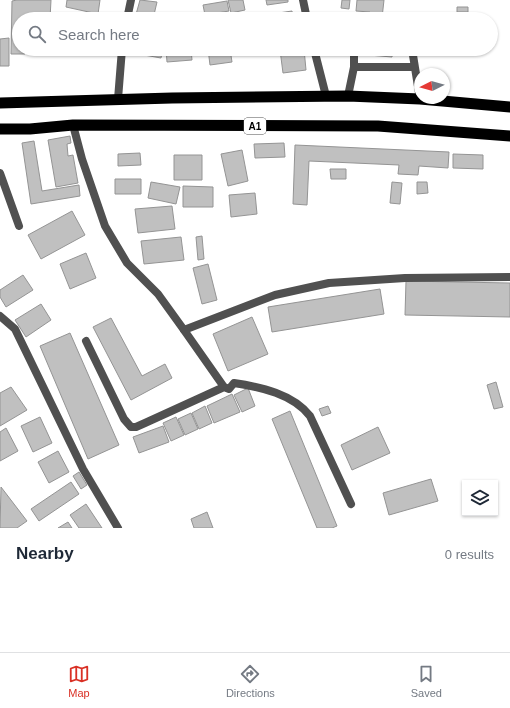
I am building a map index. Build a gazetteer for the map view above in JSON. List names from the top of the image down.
{
  "streets": {
    "highway": ["A1"]
  },
  "north": "left",
  "page": {
    "search": "Search here",
    "heading": ["Nearby", "0 results"],
    "nav": ["Map", "Directions", "Saved"]
  }
}
